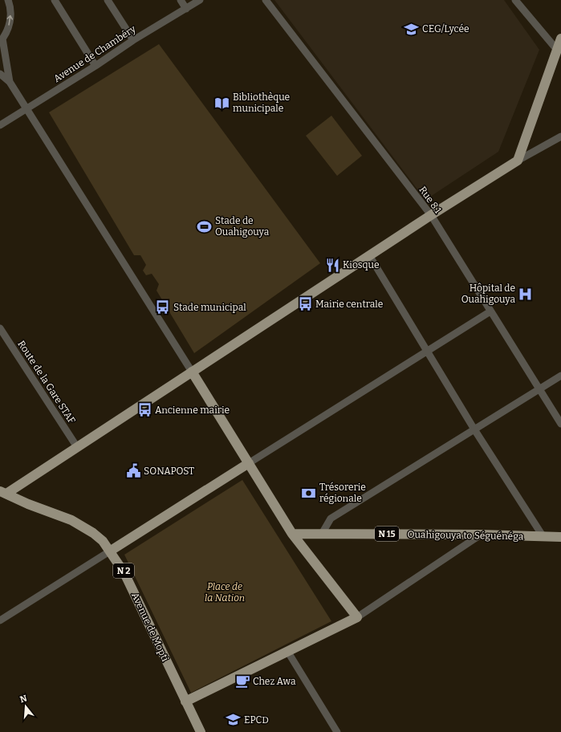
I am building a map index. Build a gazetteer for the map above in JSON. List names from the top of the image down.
{
  "streets": {
    "main road": [
      "N 15",
      "Ouahigouya to Séguénéga",
      "N 2",
      "Avenue de Mopti"
    ],
    "street": ["Avenue de Chambéry", "Rue 8.1", "Route de la Gare STAF"]
  },
  "parks": ["Place de la Nation"],
  "places": {
    "school or university": ["CEG/Lycée", "EPCD"],
    "library": ["Bibliothèque municipale"],
    "sports": ["Stade de Ouahigouya"],
    "restaurant": ["Kiosque"],
    "hospital": ["Hôpital de Ouahigouya"],
    "bus stop": ["Mairie centrale", "Stade municipal", "Ancienne mairie"],
    "public building": ["SONAPOST"],
    "bank": ["Trésorerie régionale"],
    "cafe": ["Chez Awa"]
  },
  "north": "top"
}
